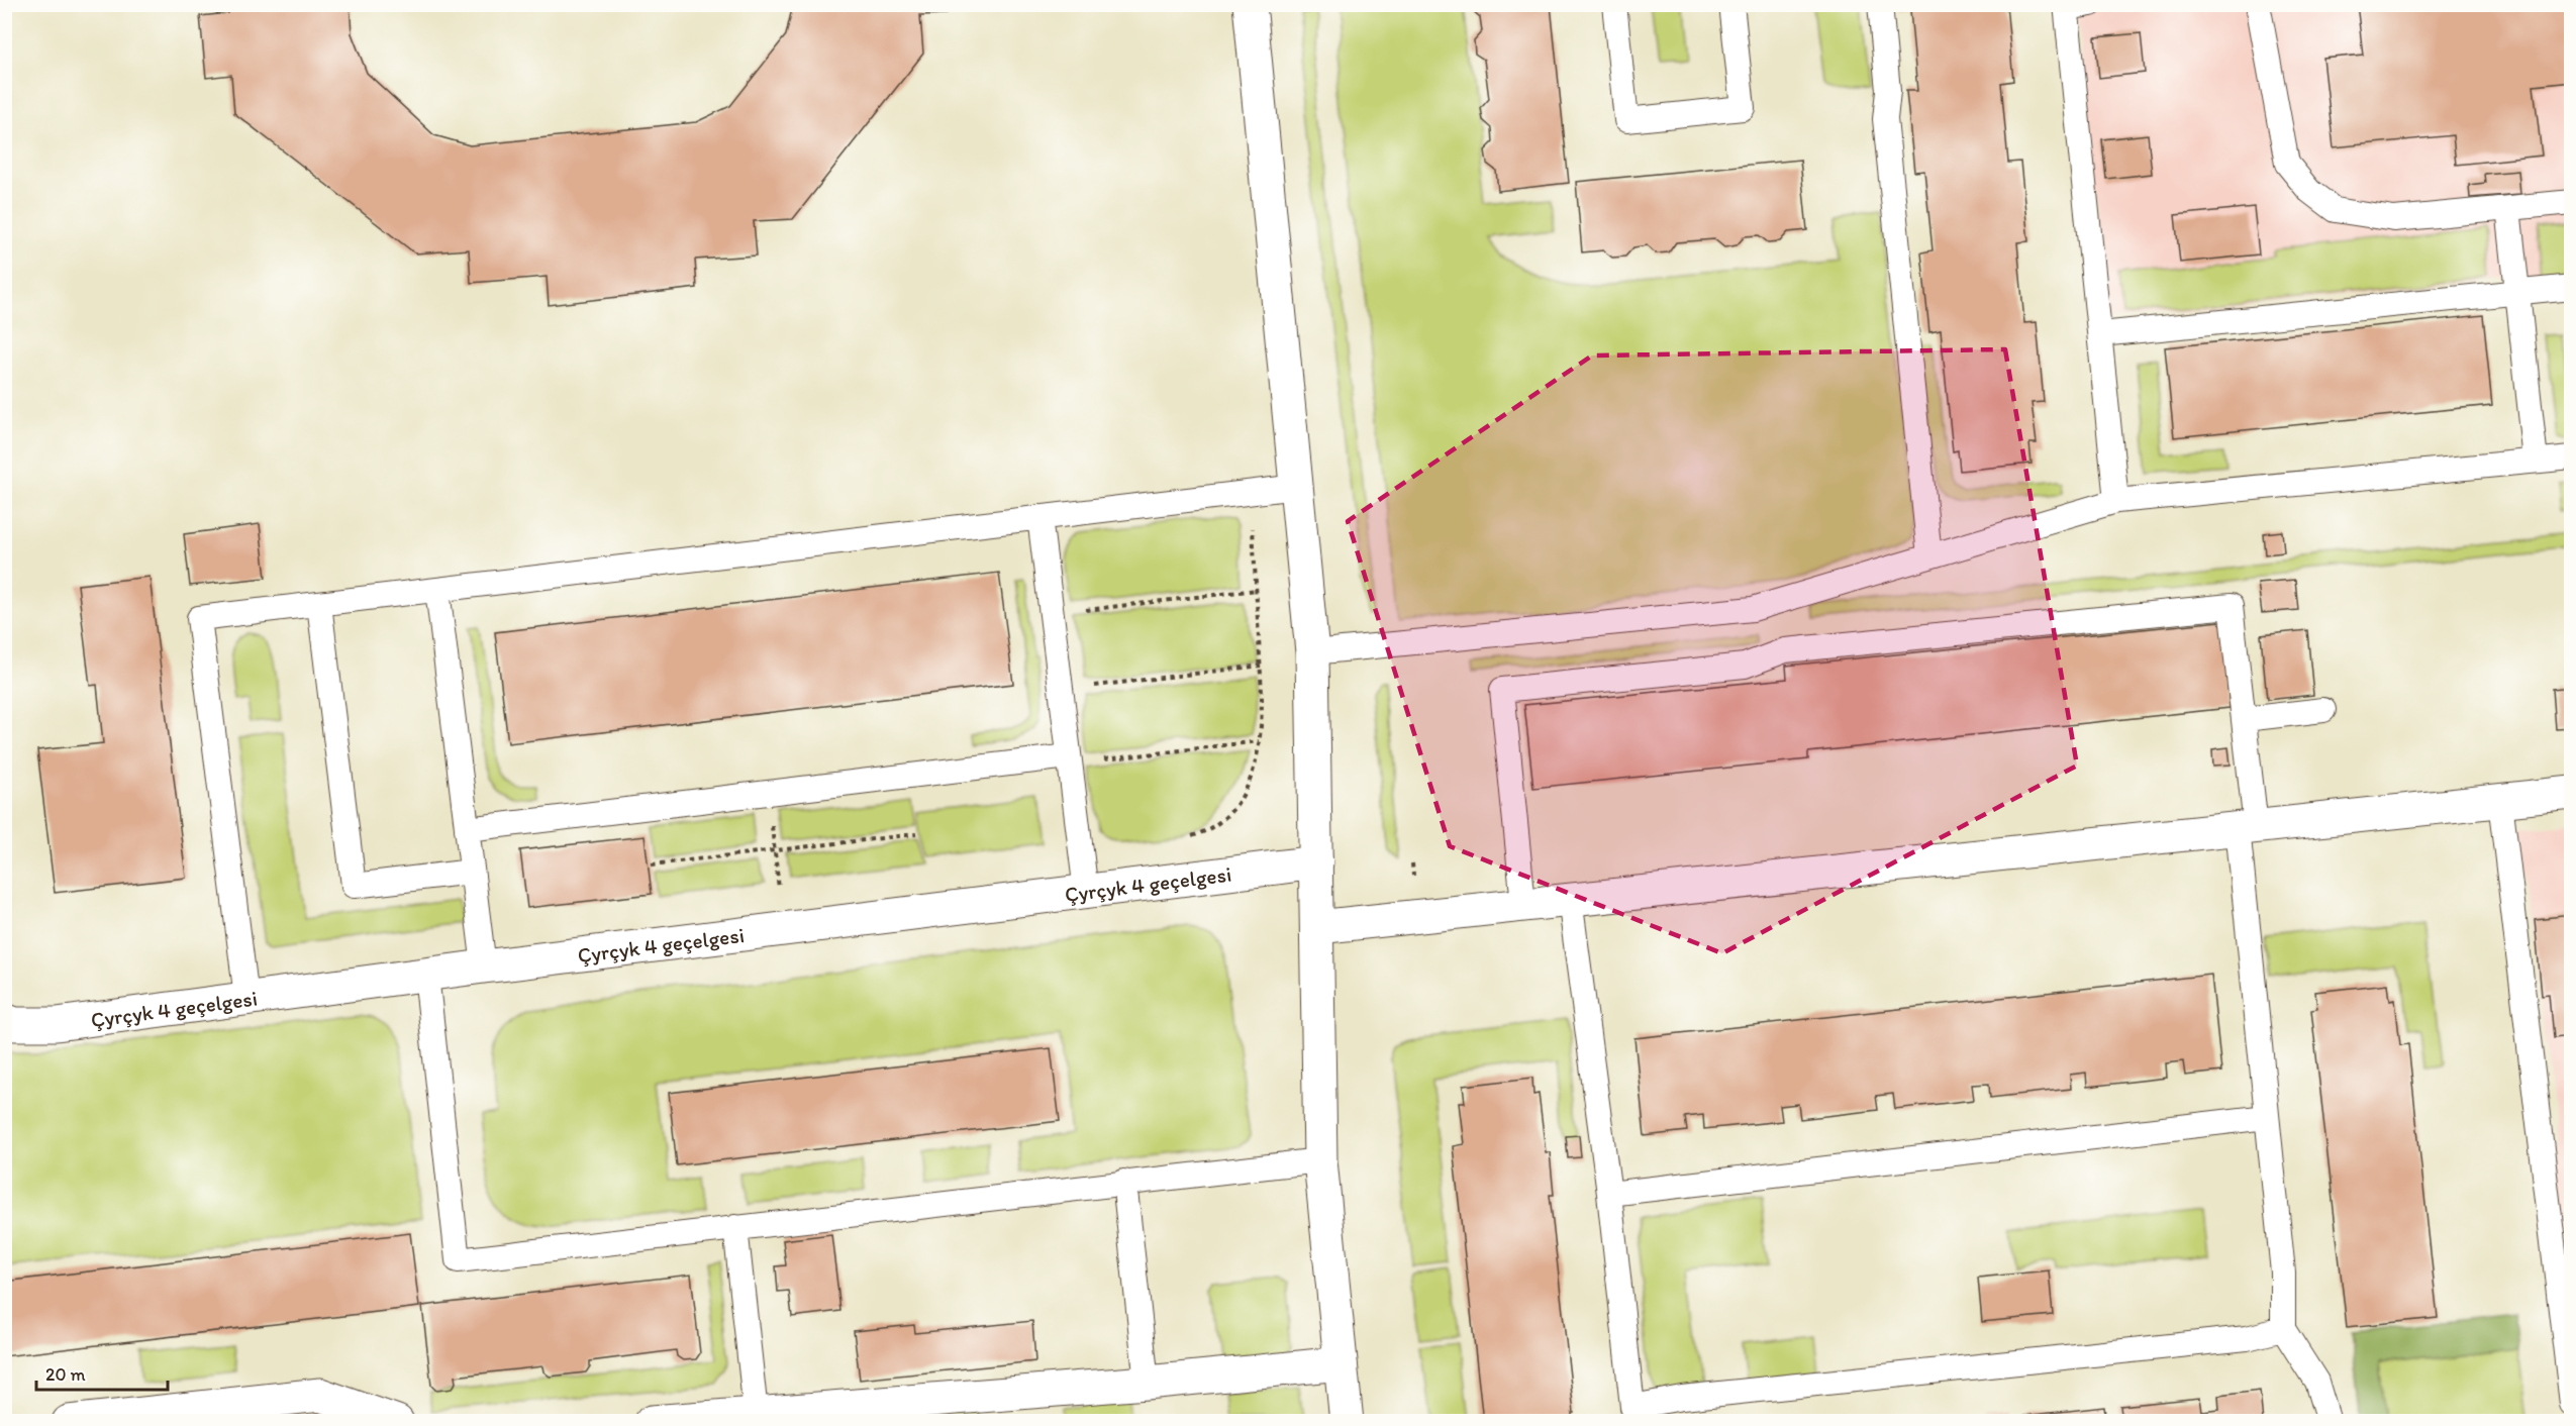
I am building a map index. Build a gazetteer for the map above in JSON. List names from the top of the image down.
{
  "streets": {
    "street": ["Çyrçyk 4 geçelgesi"]
  },
  "scale_bar": "20 m"
}
